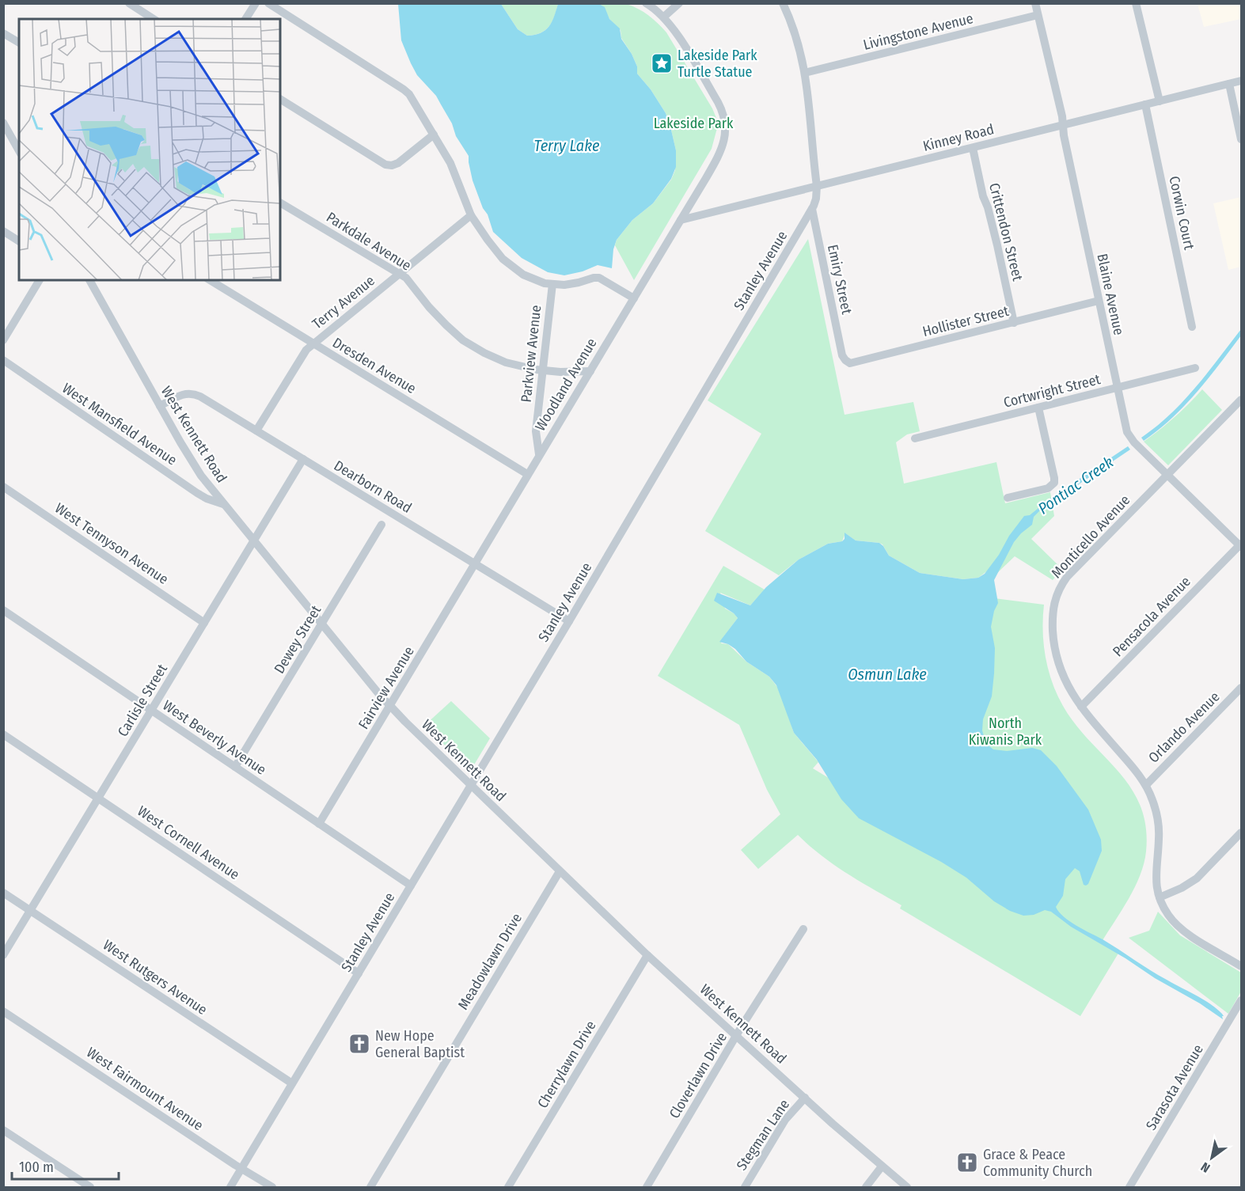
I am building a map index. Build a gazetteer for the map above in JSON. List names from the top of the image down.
{
  "streets": {
    "street": [
      "Livingstone Avenue",
      "Kinney Road",
      "Corwin Court",
      "Crittendon Street",
      "Parkdale Avenue",
      "Stanley Avenue",
      "Emiry Street",
      "Blaine Avenue",
      "Terry Avenue",
      "Hollister Street",
      "Parkview Avenue",
      "Dresden Avenue",
      "Woodland Avenue",
      "Cortwright Street",
      "West Mansfield Avenue",
      "West Kennett Road",
      "Dearborn Road",
      "Monticello Avenue",
      "West Tennyson Avenue",
      "Pensacola Avenue",
      "Dewey Street",
      "Fairview Avenue",
      "Carlisle Street",
      "Orlando Avenue",
      "West Beverly Avenue",
      "West Cornell Avenue",
      "Meadowlawn Drive",
      "West Rutgers Avenue",
      "Cherrylawn Drive",
      "Cloverlawn Drive",
      "Sarasota Avenue",
      "West Fairmount Avenue",
      "Stegman Lane"
    ]
  },
  "crossings": [
    ["Livingstone Avenue", "Stanley Avenue"],
    ["Livingstone Avenue", "Blaine Avenue"],
    ["Kinney Road", "Corwin Court"],
    ["Kinney Road", "Crittendon Street"],
    ["Kinney Road", "Stanley Avenue"],
    ["Kinney Road", "Blaine Avenue"],
    ["Kinney Road", "Woodland Avenue"],
    ["Crittendon Street", "Hollister Street"],
    ["Parkdale Avenue", "Terry Avenue"],
    ["Parkdale Avenue", "Parkview Avenue"],
    ["Parkdale Avenue", "Woodland Avenue"],
    ["Stanley Avenue", "Emiry Street"],
    ["Stanley Avenue", "West Kennett Road"],
    ["Stanley Avenue", "Dearborn Road"],
    ["Stanley Avenue", "West Beverly Avenue"],
    ["Stanley Avenue", "West Cornell Avenue"],
    ["Stanley Avenue", "West Rutgers Avenue"],
    ["Stanley Avenue", "West Fairmount Avenue"],
    ["Emiry Street", "Hollister Street"],
    ["Blaine Avenue", "Hollister Street"],
    ["Blaine Avenue", "Cortwright Street"],
    ["Blaine Avenue", "Monticello Avenue"],
    ["Blaine Avenue", "Pensacola Avenue"],
    ["Terry Avenue", "Dresden Avenue"],
    ["Terry Avenue", "Dearborn Road"],
    ["Parkview Avenue", "Woodland Avenue"],
    ["Dresden Avenue", "Woodland Avenue"],
    ["Woodland Avenue", "Dearborn Road"],
    ["Woodland Avenue", "Fairview Avenue"],
    ["West Mansfield Avenue", "West Kennett Road"],
    ["West Kennett Road", "Dearborn Road"],
    ["West Kennett Road", "Dewey Street"],
    ["West Kennett Road", "Fairview Avenue"],
    ["West Kennett Road", "Carlisle Street"],
    ["West Kennett Road", "Meadowlawn Drive"],
    ["West Kennett Road", "Cherrylawn Drive"],
    ["West Kennett Road", "Cloverlawn Drive"],
    ["West Kennett Road", "Stegman Lane"],
    ["Dearborn Road", "Fairview Avenue"],
    ["Dearborn Road", "Carlisle Street"],
    ["Monticello Avenue", "Pensacola Avenue"],
    ["Monticello Avenue", "Orlando Avenue"],
    ["West Tennyson Avenue", "Carlisle Street"],
    ["Dewey Street", "West Beverly Avenue"],
    ["Fairview Avenue", "West Beverly Avenue"],
    ["Carlisle Street", "West Beverly Avenue"],
    ["Carlisle Street", "West Cornell Avenue"],
    ["Carlisle Street", "West Rutgers Avenue"]
  ],
  "water": ["Terry Lake", "Pontiac Creek", "Osmun Lake"],
  "parks": ["Lakeside Park", "North Kiwanis Park"],
  "places": {
    "place": ["Lakeside Park Turtle Statue"],
    "church": ["New Hope General Baptist", "Grace & Peace Community Church"]
  },
  "scale_bar": "100 m",
  "north": "bottom left"
}
